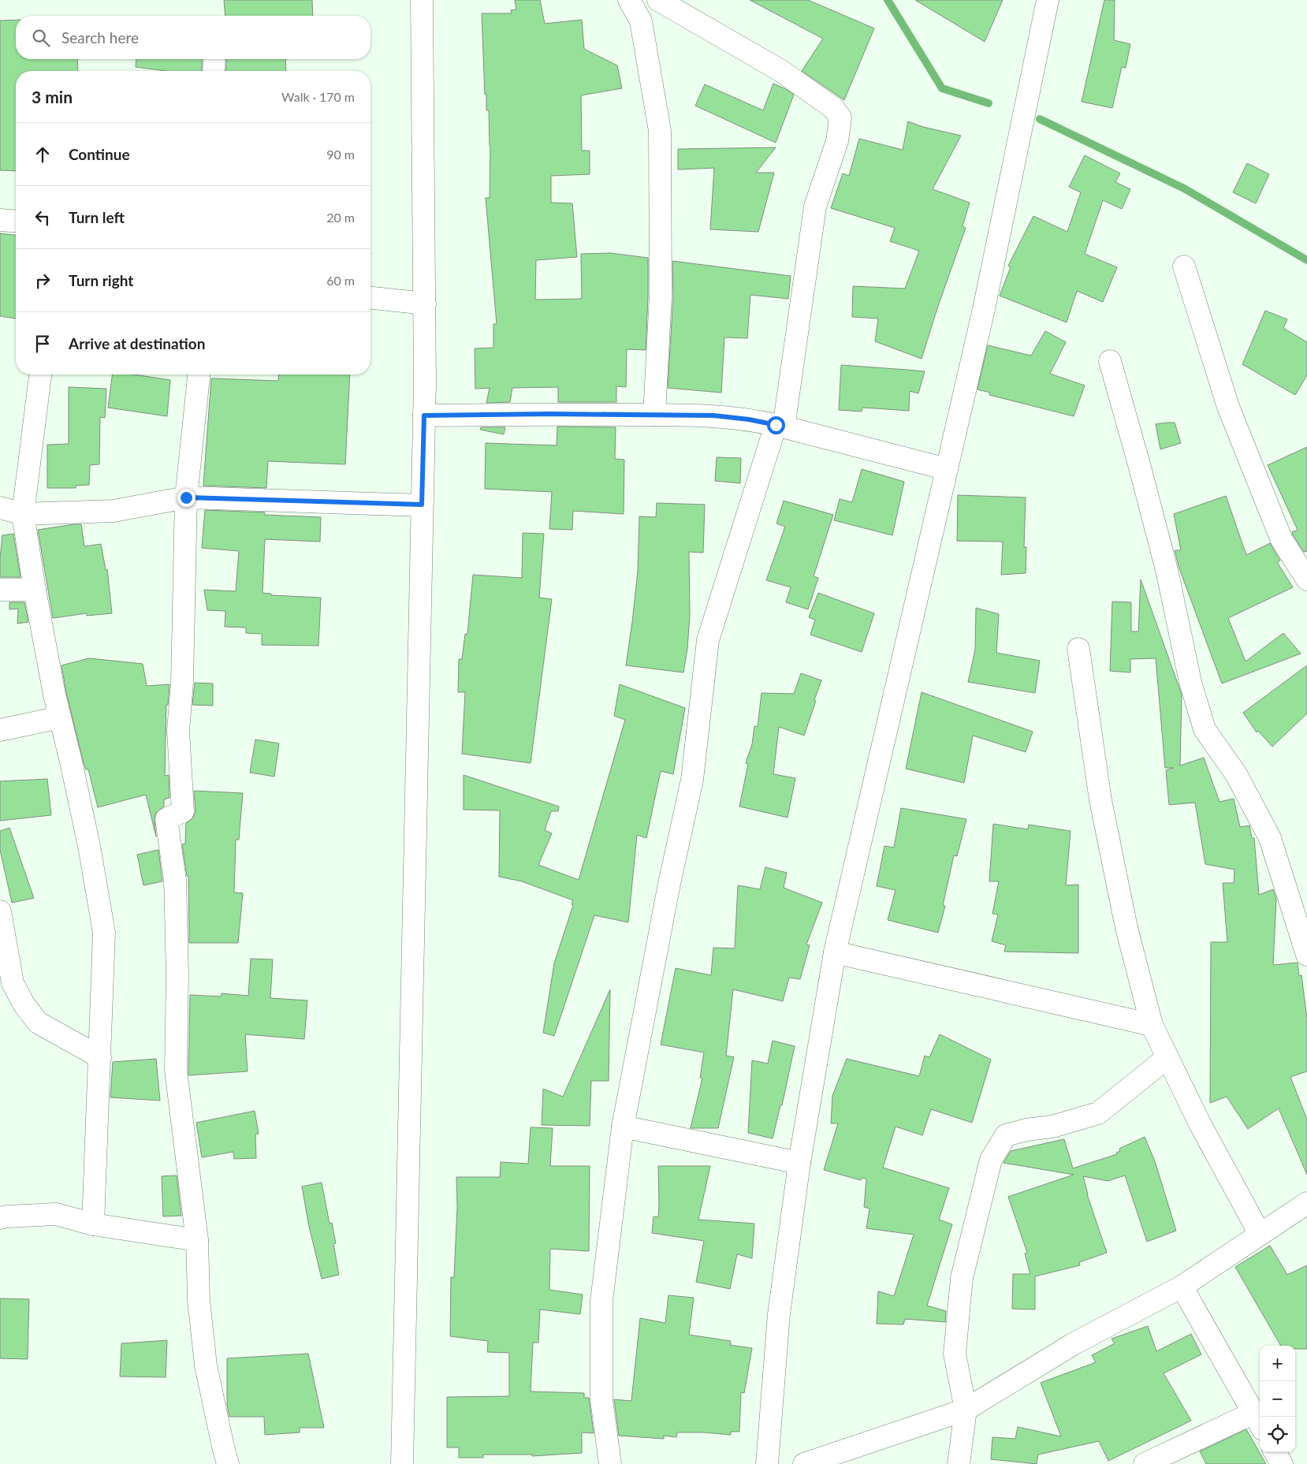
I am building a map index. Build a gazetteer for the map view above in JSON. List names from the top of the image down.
{
  "page": {
    "search": "Search here",
    "heading": ["3 min", "Walk · 170 m"],
    "list": [
      ["Continue", "90 m"],
      ["Turn left", "20 m"],
      ["Turn right", "60 m"],
      "Arrive at destination"
    ],
    "map_buttons": ["+", "−"]
  }
}
